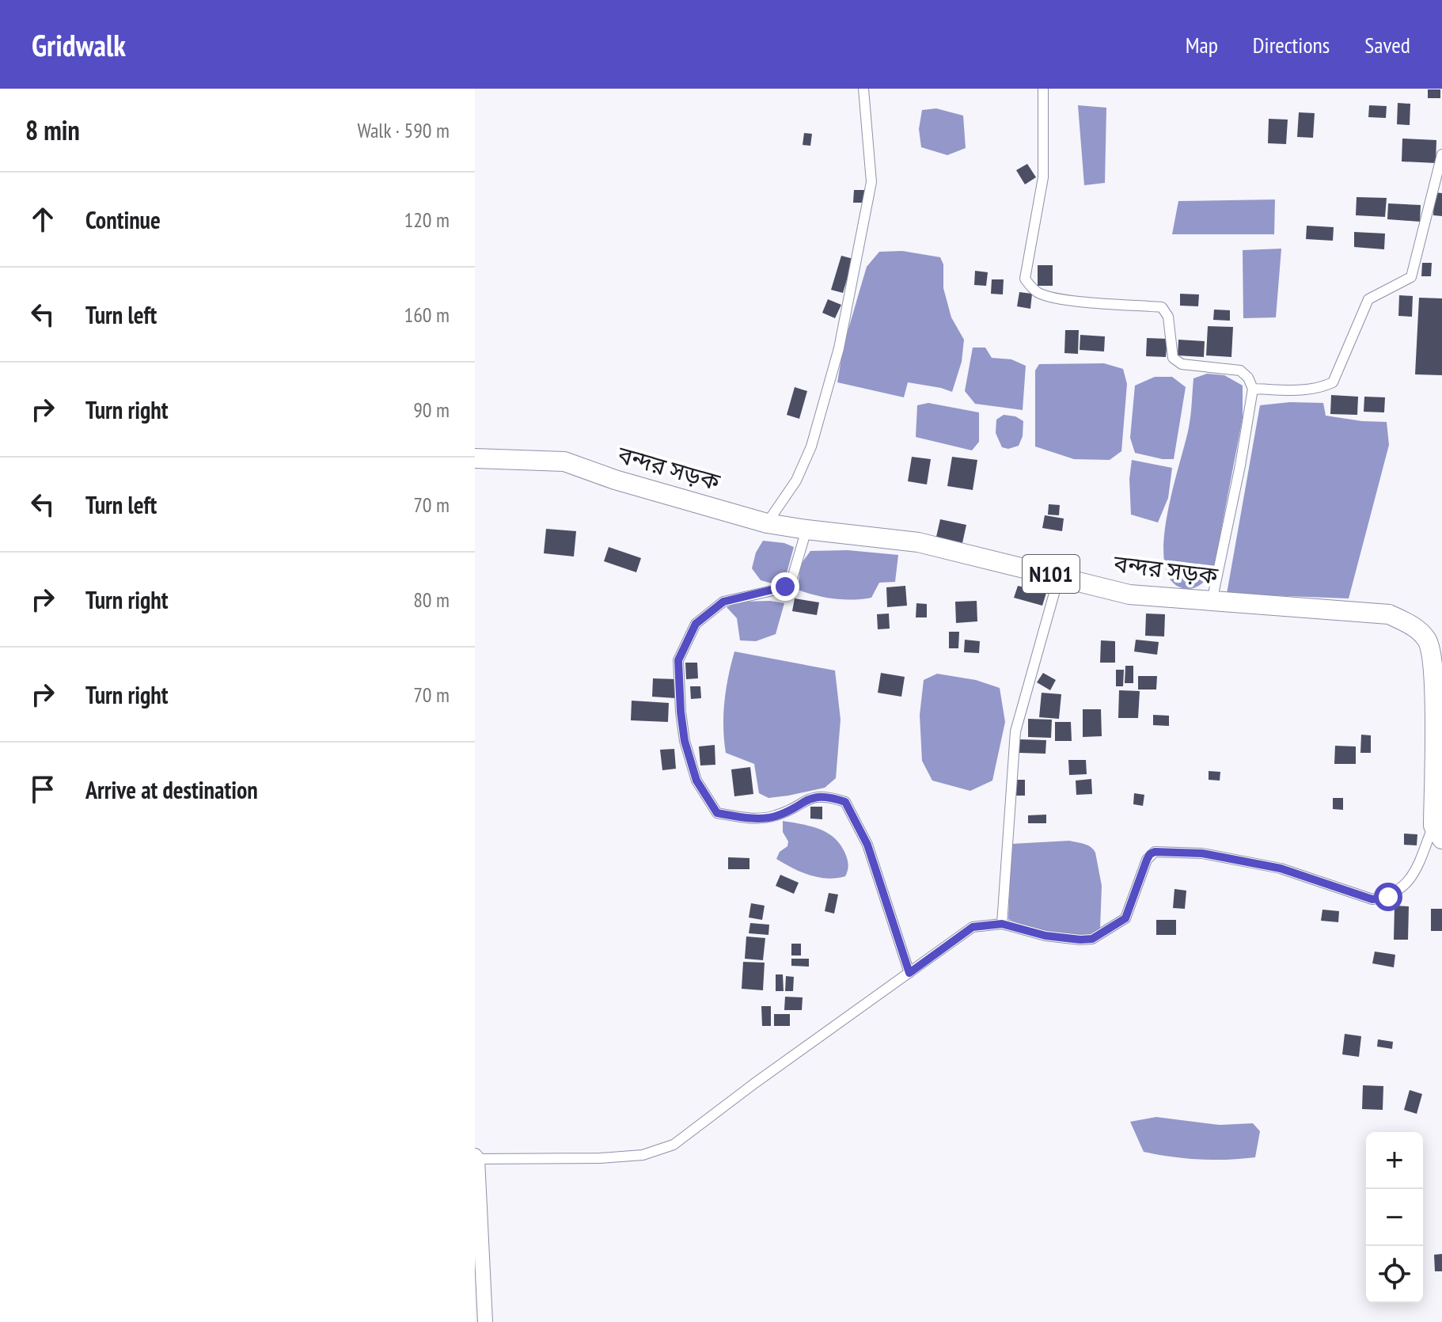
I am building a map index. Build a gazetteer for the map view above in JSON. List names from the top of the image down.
{
  "streets": {
    "highway": ["বন্দর সড়ক", "N101"]
  },
  "page": {
    "header": "Gridwalk",
    "nav": ["Map", "Directions", "Saved"],
    "heading": ["8 min", "Walk · 590 m"],
    "list": [
      ["Continue", "120 m"],
      ["Turn left", "160 m"],
      ["Turn right", "90 m"],
      ["Turn left", "70 m"],
      ["Turn right", "80 m"],
      ["Turn right", "70 m"],
      "Arrive at destination"
    ],
    "map_buttons": ["+", "−"]
  }
}
